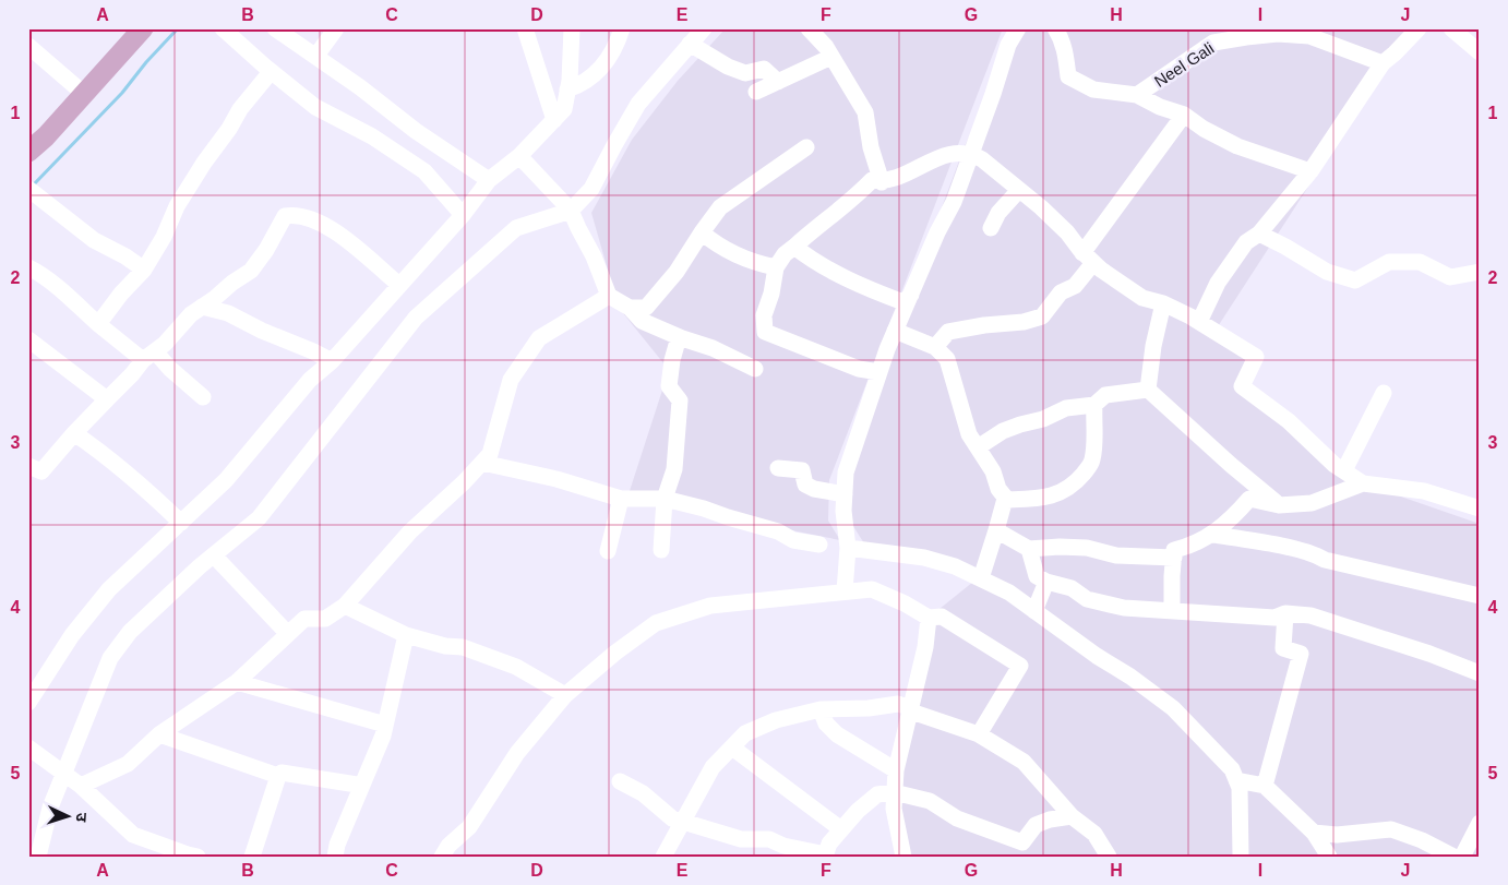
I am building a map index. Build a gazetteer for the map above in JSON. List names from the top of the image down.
{
  "streets": {
    "street": ["Neel Gali"]
  },
  "north": "right",
  "grid": {
    "columns": [
      "A",
      "B",
      "C",
      "D",
      "E",
      "F",
      "G",
      "H",
      "I",
      "J"
    ],
    "rows": [
      "1",
      "2",
      "3",
      "4",
      "5"
    ]
  }
}
